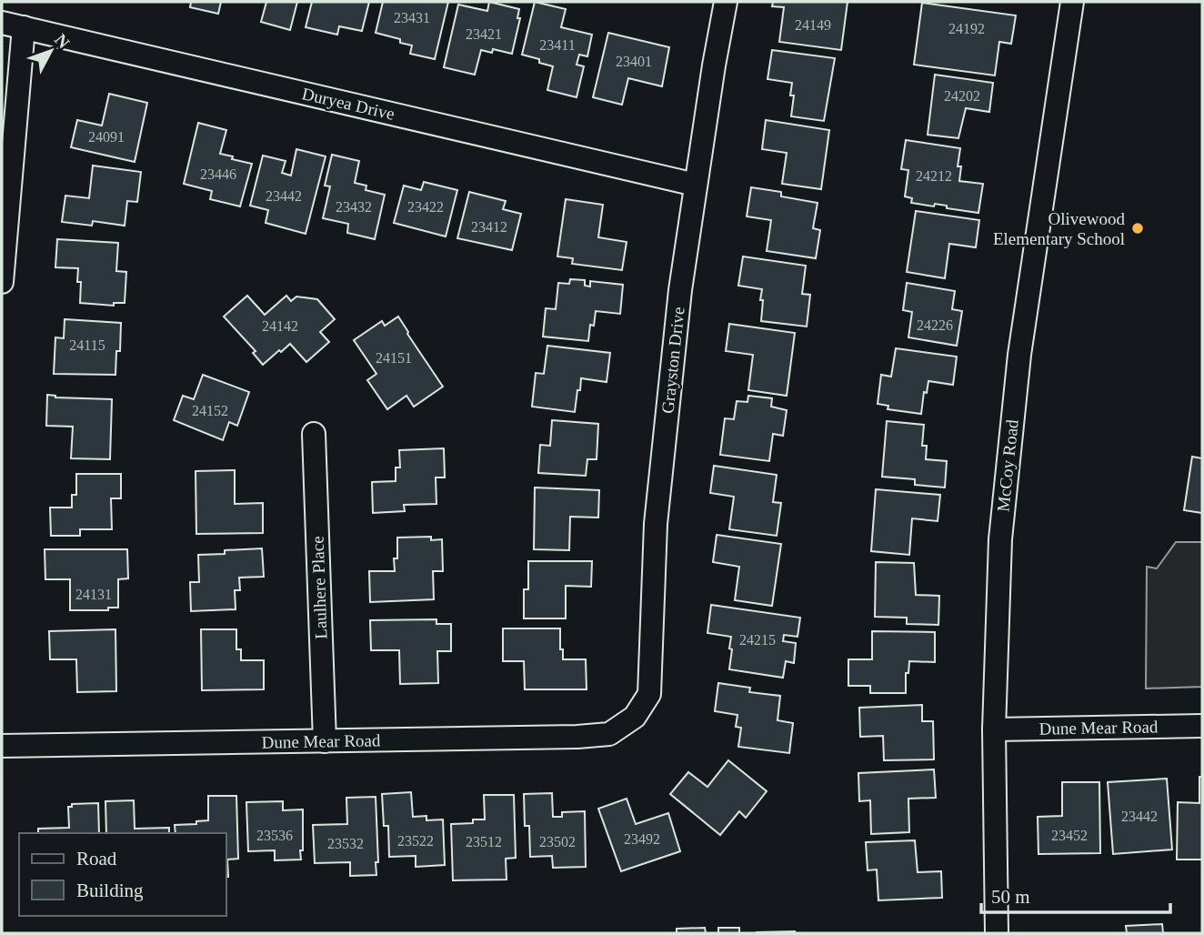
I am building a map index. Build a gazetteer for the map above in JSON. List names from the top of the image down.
{
  "streets": {
    "street": [
      "Duryea Drive",
      "Grayston Drive",
      "McCoy Road",
      "Laulhere Place",
      "Dune Mear Road"
    ]
  },
  "crossings": [
    ["Duryea Drive", "Grayston Drive"],
    ["Grayston Drive", "Dune Mear Road"],
    ["McCoy Road", "Dune Mear Road"],
    ["Laulhere Place", "Dune Mear Road"]
  ],
  "places": ["Olivewood Elementary School"],
  "house_numbers": [
    "23431",
    "24149",
    "24192",
    "23421",
    "23411",
    "23401",
    "24202",
    "24091",
    "23446",
    "24212",
    "23442",
    "23432",
    "23422",
    "23412",
    "24226",
    "24142",
    "24115",
    "24151",
    "24152",
    "24131",
    "24215",
    "23442",
    "23536",
    "23452",
    "23492",
    "23522",
    "23512",
    "23502",
    "23532"
  ],
  "legend": ["Road", "Building"],
  "scale_bar": "50 m",
  "north": "top right"
}
